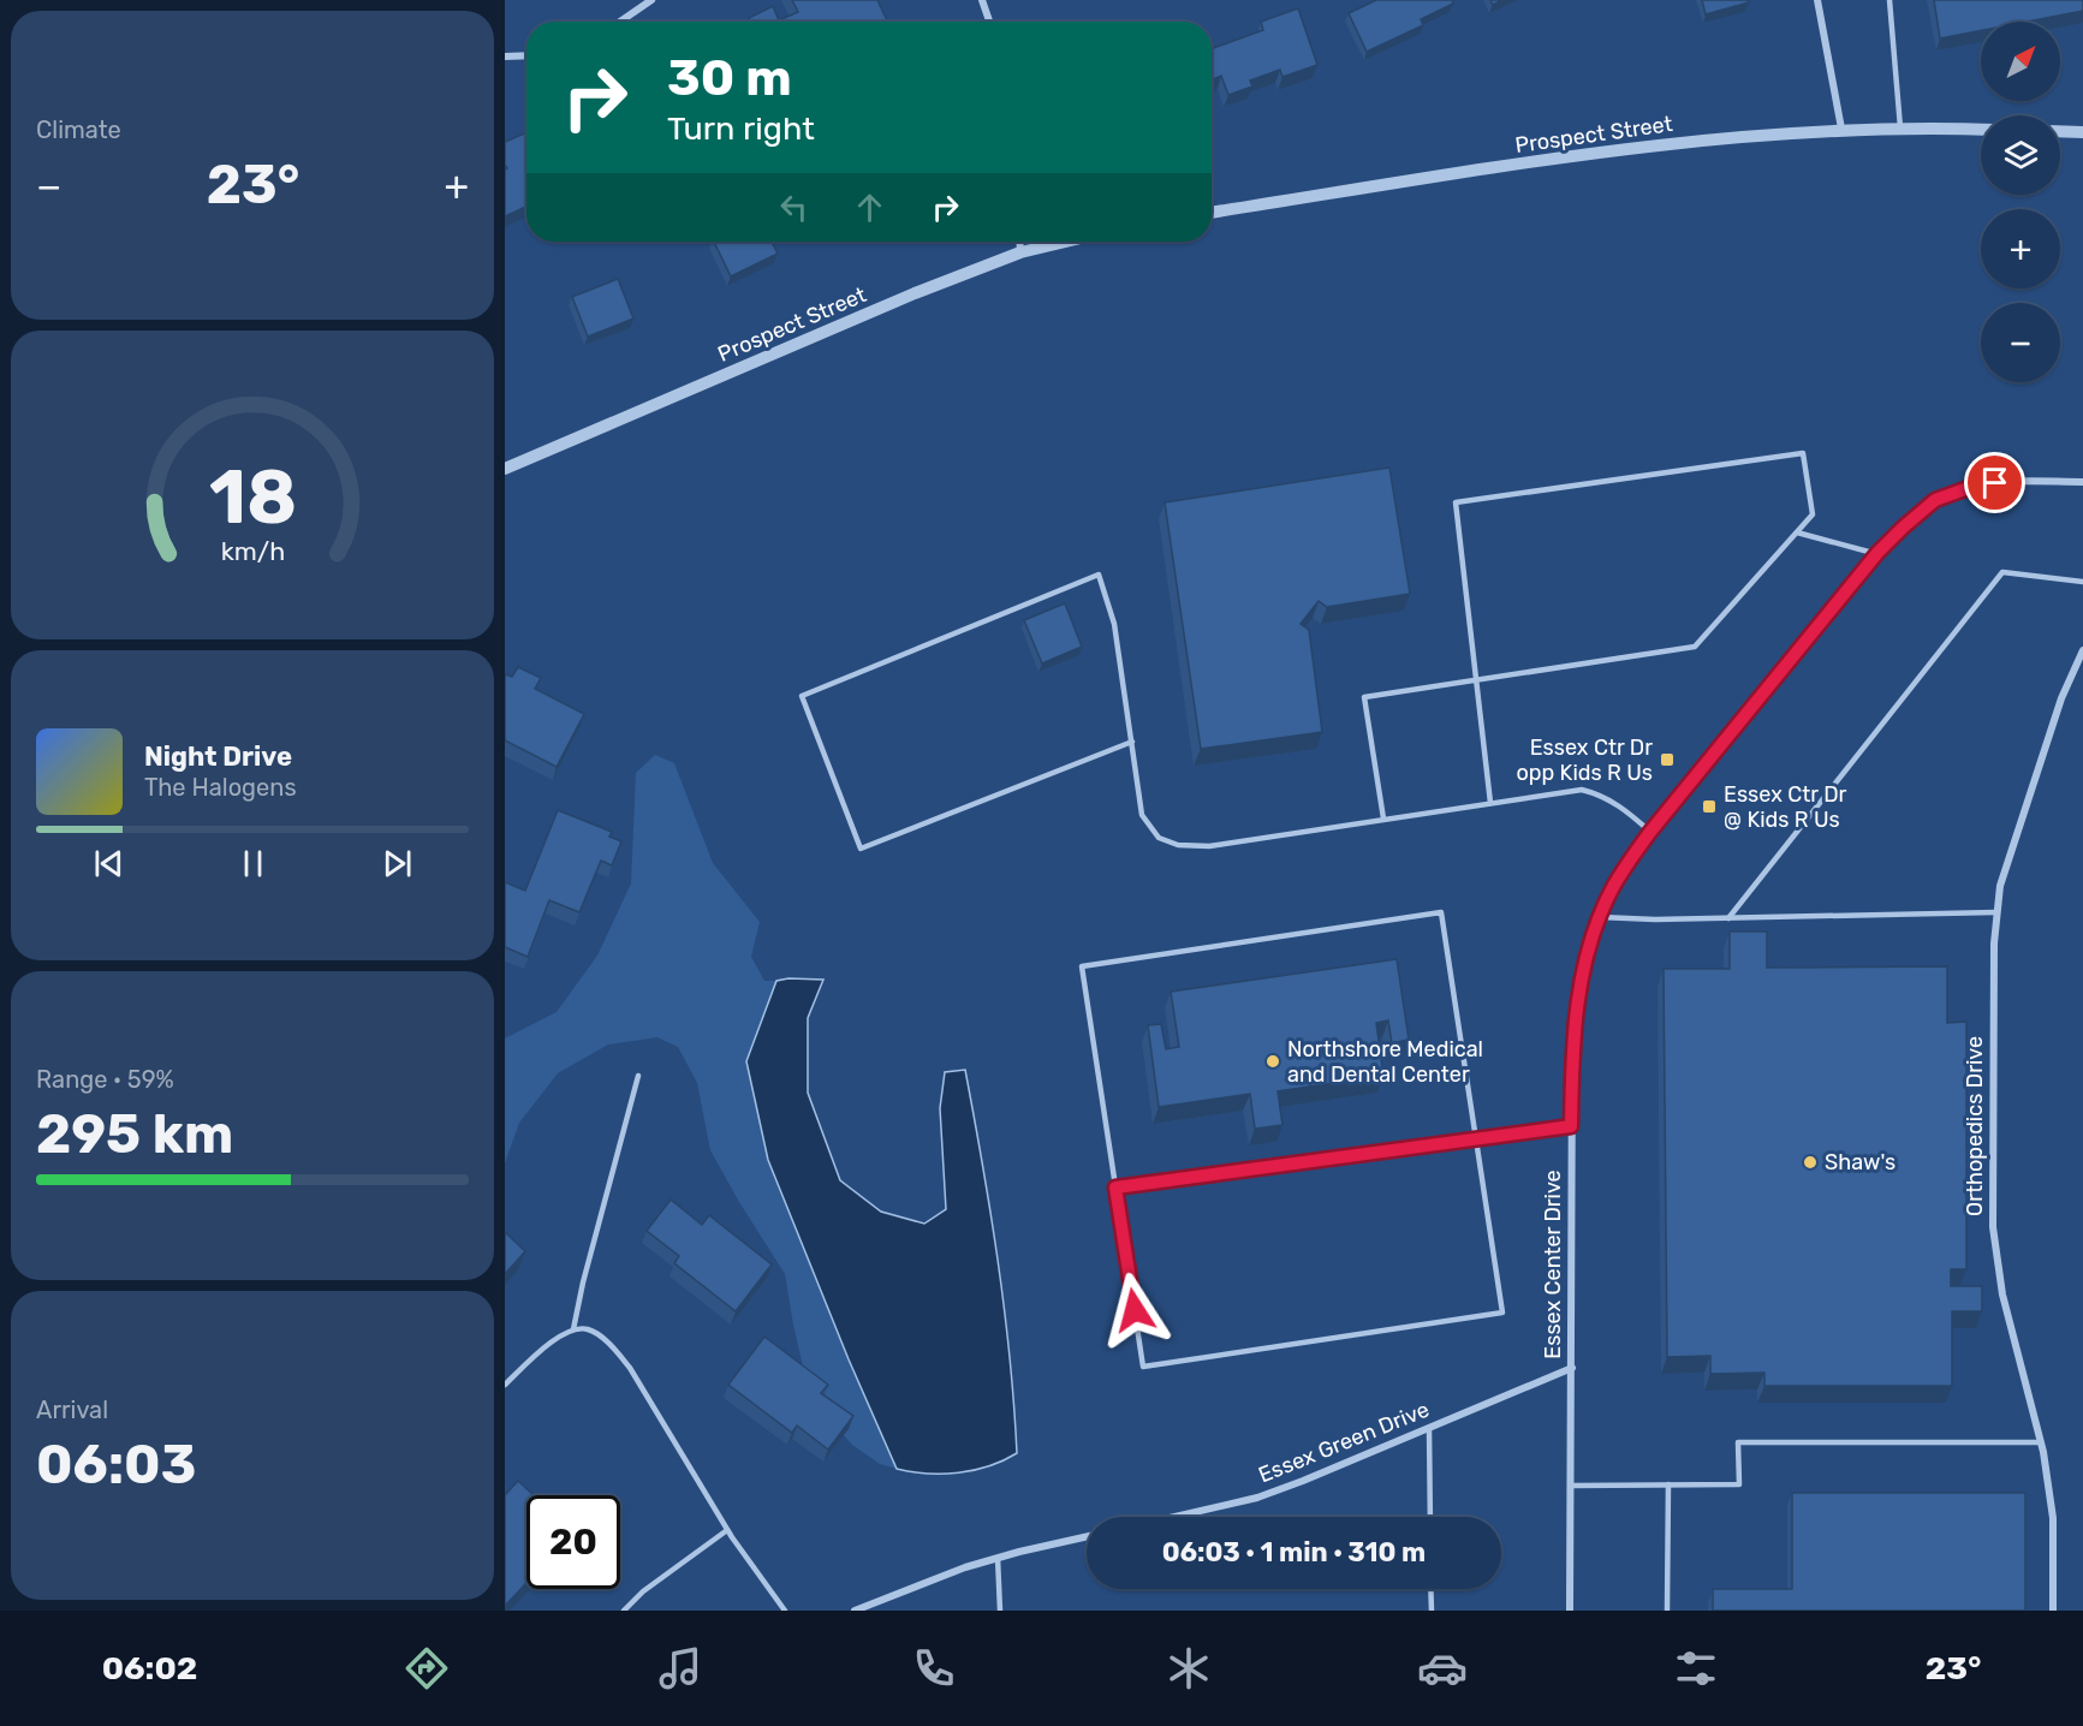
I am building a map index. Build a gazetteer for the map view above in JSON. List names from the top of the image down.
{
  "streets": {
    "street": [
      "Prospect Street",
      "Orthopedics Drive",
      "Essex Center Drive",
      "Essex Green Drive"
    ]
  },
  "crossings": [
    ["Essex Center Drive", "Essex Green Drive"]
  ],
  "places": {
    "transit": ["Essex Ctr Dr opp Kids R Us", "Essex Ctr Dr @ Kids R Us"],
    "other": ["Northshore Medical and Dental Center", "Shaw's"]
  },
  "north": "top right",
  "page": {
    "tile": [
      "Climate",
      ["Range · 59%", "295 km"],
      ["Arrival", "06:03"]
    ],
    "map_buttons": ["+", "−"],
    "turn": ["30 m", "Turn right"],
    "heat": ["−", "23°", "+"],
    "song": ["Night Drive", "The Halogens"],
    "limit": "20",
    "trip": "06:03 · 1 min · 310 m",
    "tabs": ["06:02", "23°"],
    "gauge": ["18", "km/h"]
  }
}
